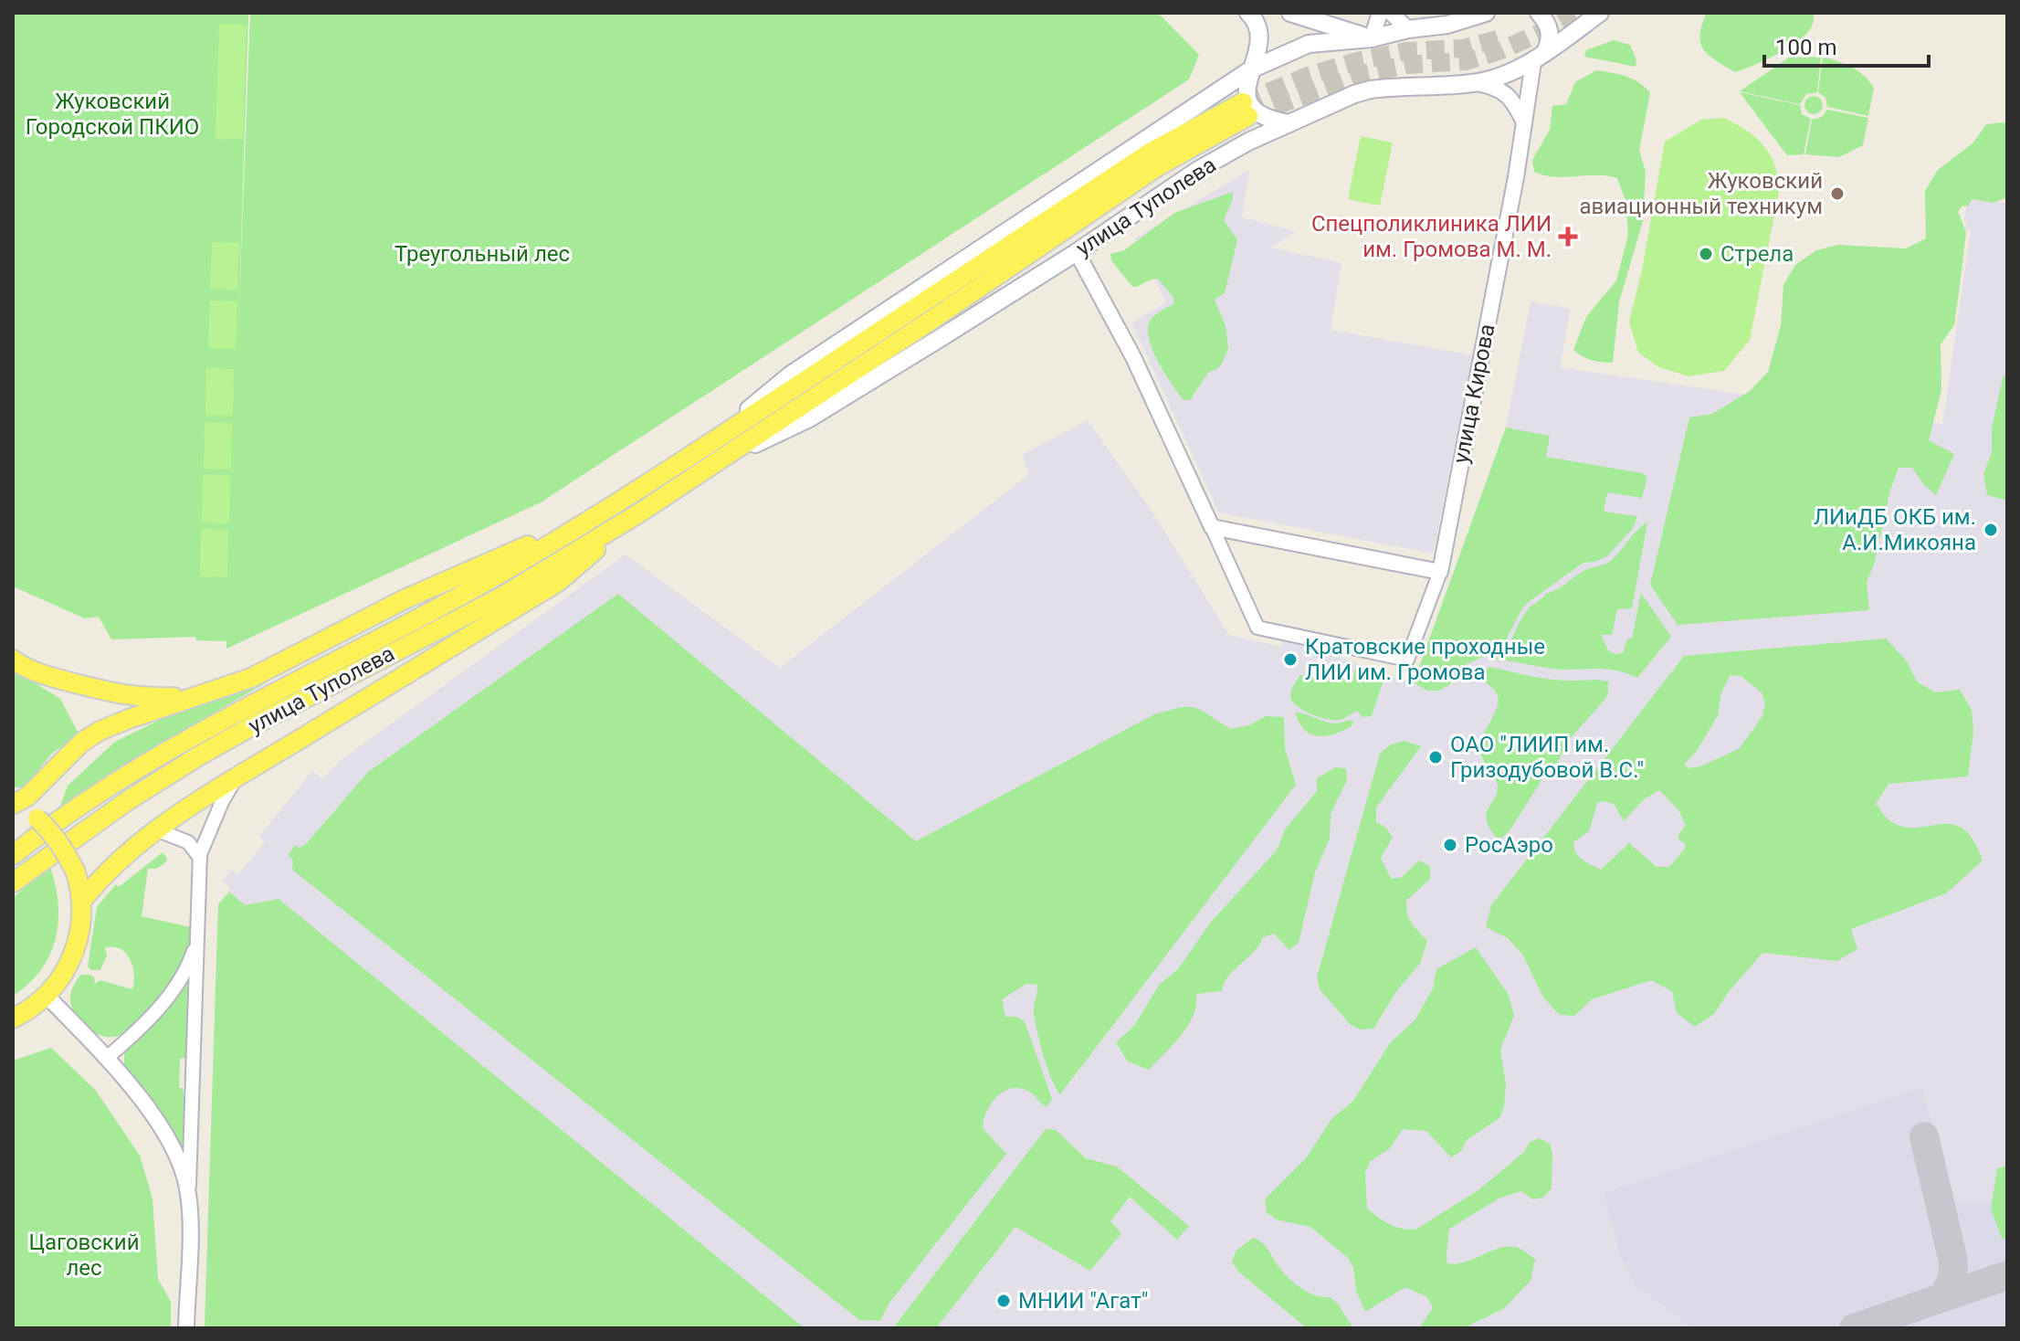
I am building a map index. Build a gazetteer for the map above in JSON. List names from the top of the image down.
{
  "streets": {
    "main road": ["улица Туполева"],
    "street": ["улица Кирова"]
  },
  "crossings": [
    ["улица Туполева", "улица Кирова"]
  ],
  "parks": ["Жуковский Городской ПКИО", "Треугольный лес", "Цаговский лес"],
  "places": {
    "other": [
      "Жуковский авиационный техникум",
      "Стрела",
      "ЛИиДБ ОКБ им. А.И.Микояна",
      "Кратовские проходные ЛИИ им. Громова",
      "ОАО \"ЛИИП им. Гризодубовой В.С.\"",
      "РосАэро",
      "МНИИ \"Агат\""
    ],
    "health": ["Спецполиклиника ЛИИ им. Громова М. М."]
  },
  "scale_bar": "100 m"
}
